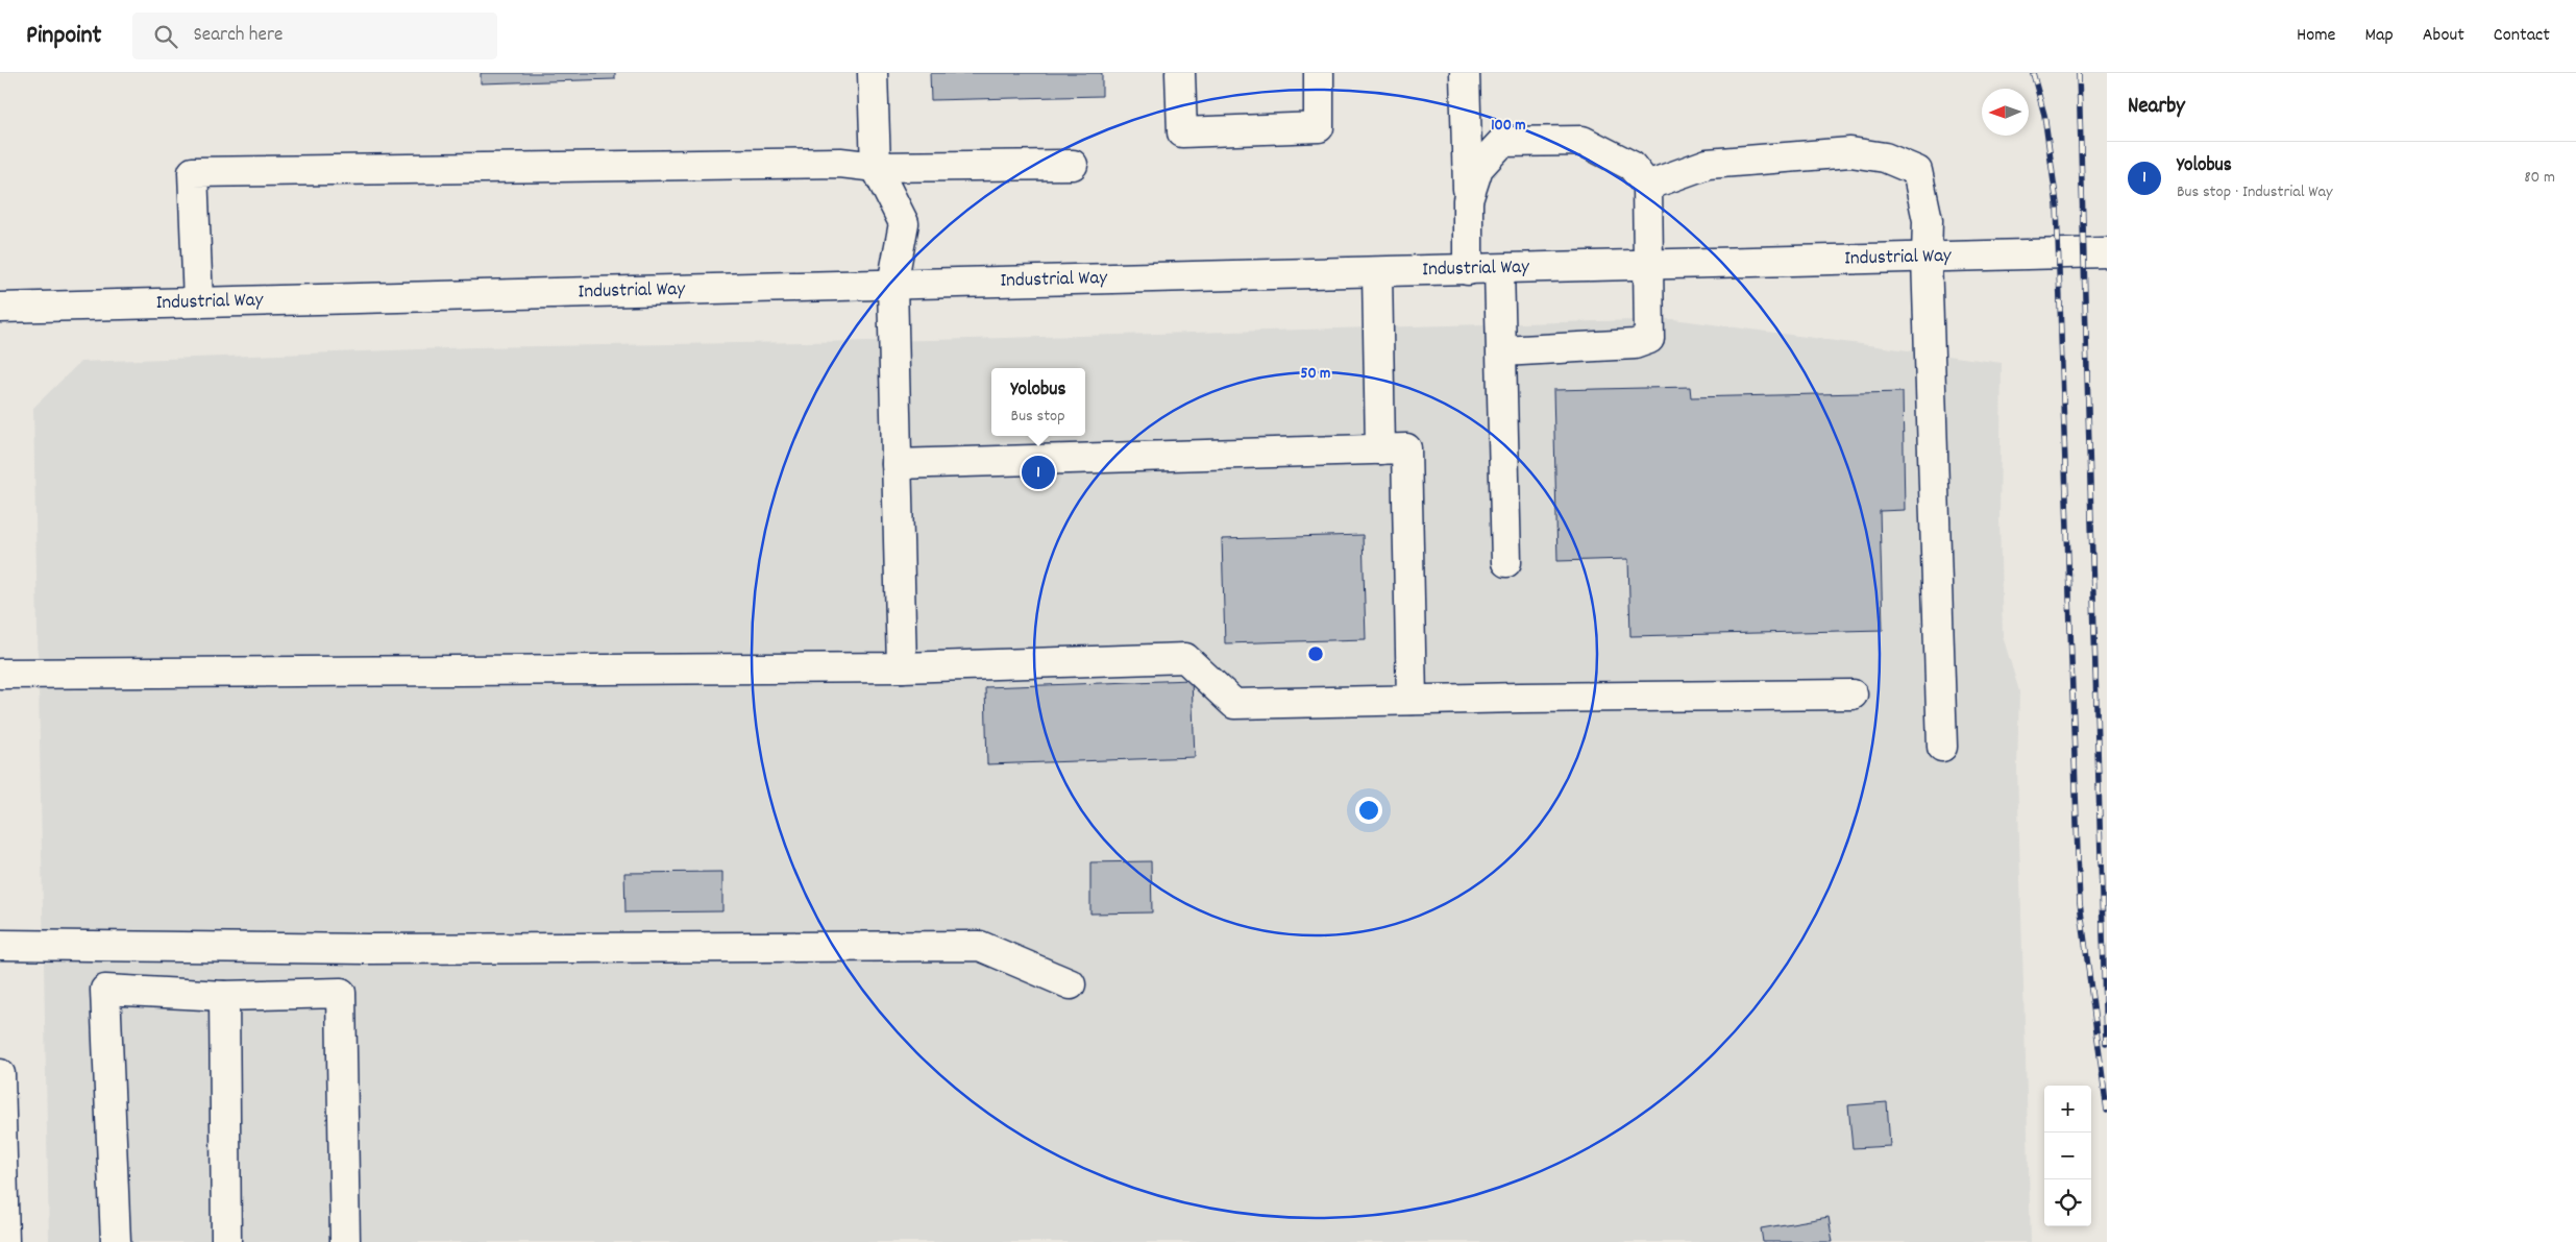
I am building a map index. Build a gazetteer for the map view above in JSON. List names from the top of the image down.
{
  "streets": {
    "street": ["Industrial Way"]
  },
  "north": "left",
  "page": {
    "header": "Pinpoint",
    "search": "Search here",
    "nav": [
      "Home",
      "Map",
      "About",
      "Contact"
    ],
    "heading": "Nearby",
    "list": [
      {
        "mark": "1",
        "name": "Yolobus",
        "note": "Bus stop · Industrial Way",
        "value": "80 m"
      }
    ],
    "popup": ["Yolobus", "Bus stop"],
    "pins": "1",
    "map_buttons": ["+", "−"]
  },
  "rings": ["100 m", "50 m"]
}
